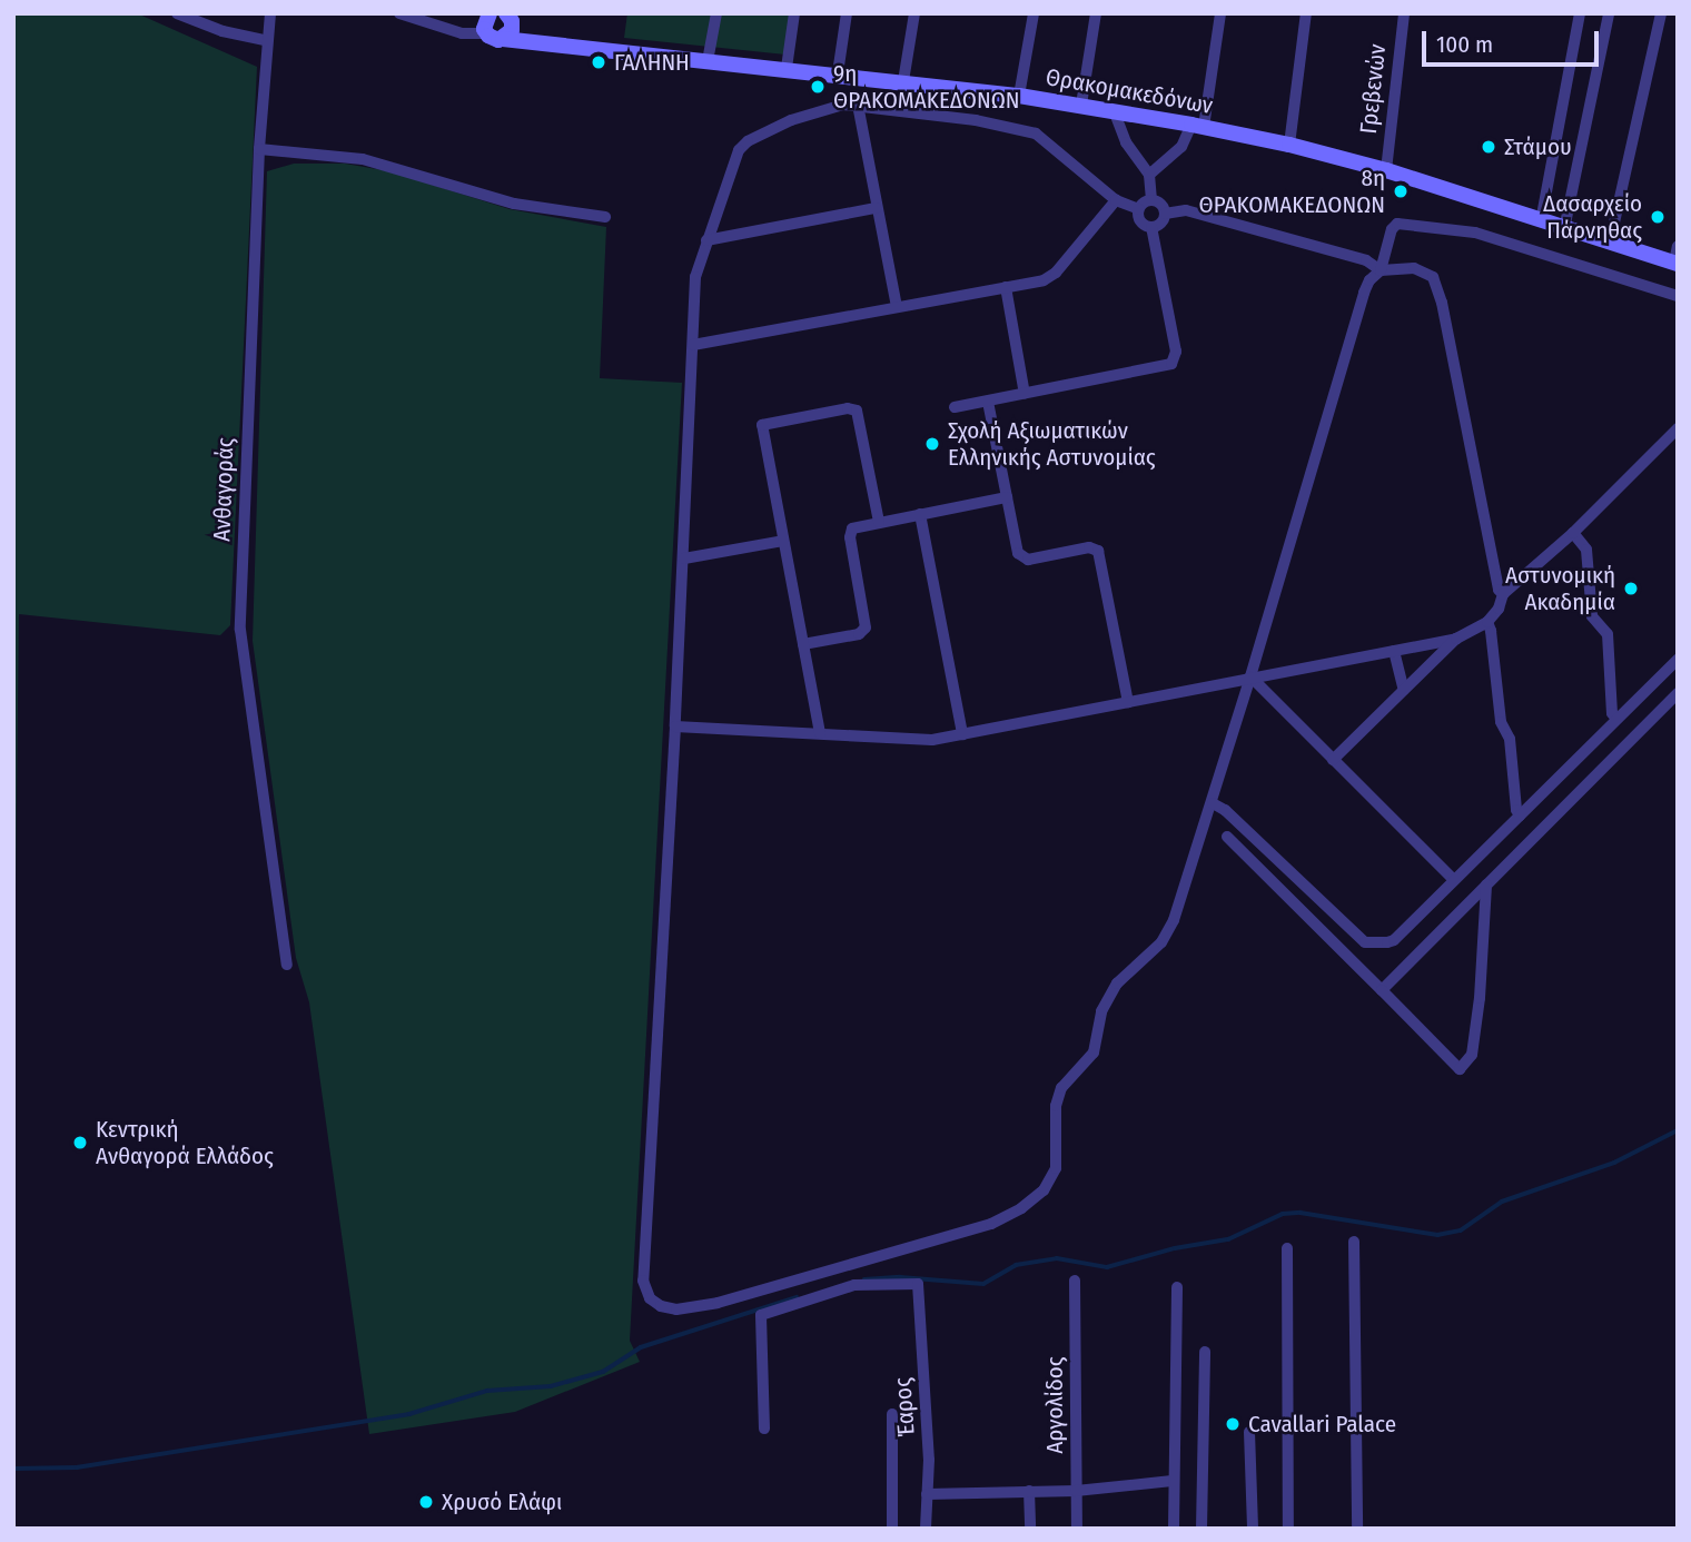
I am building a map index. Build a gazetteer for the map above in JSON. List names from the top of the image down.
{
  "streets": {
    "main road": ["Θρακομακεδόνων"],
    "street": [
      "Γρεβενών",
      "Ανθαγοράς",
      "Αργολίδος",
      "Έαρος"
    ]
  },
  "crossings": [
    ["Γρεβενών", "Θρακομακεδόνων"]
  ],
  "places": [
    "ΓΑΛΗΝΗ",
    "9η ΘΡΑΚΟΜΑΚΕΔΟΝΩΝ",
    "Στάμου",
    "8η ΘΡΑΚΟΜΑΚΕΔΟΝΩΝ",
    "Δασαρχείο Πάρνηθας",
    "Σχολή Αξιωματικών Ελληνικής Αστυνομίας",
    "Αστυνομική Ακαδημία",
    "Κεντρική Ανθαγορά Ελλάδος",
    "Cavallari Palace",
    "Χρυσό Ελάφι"
  ],
  "scale_bar": "100 m"
}
